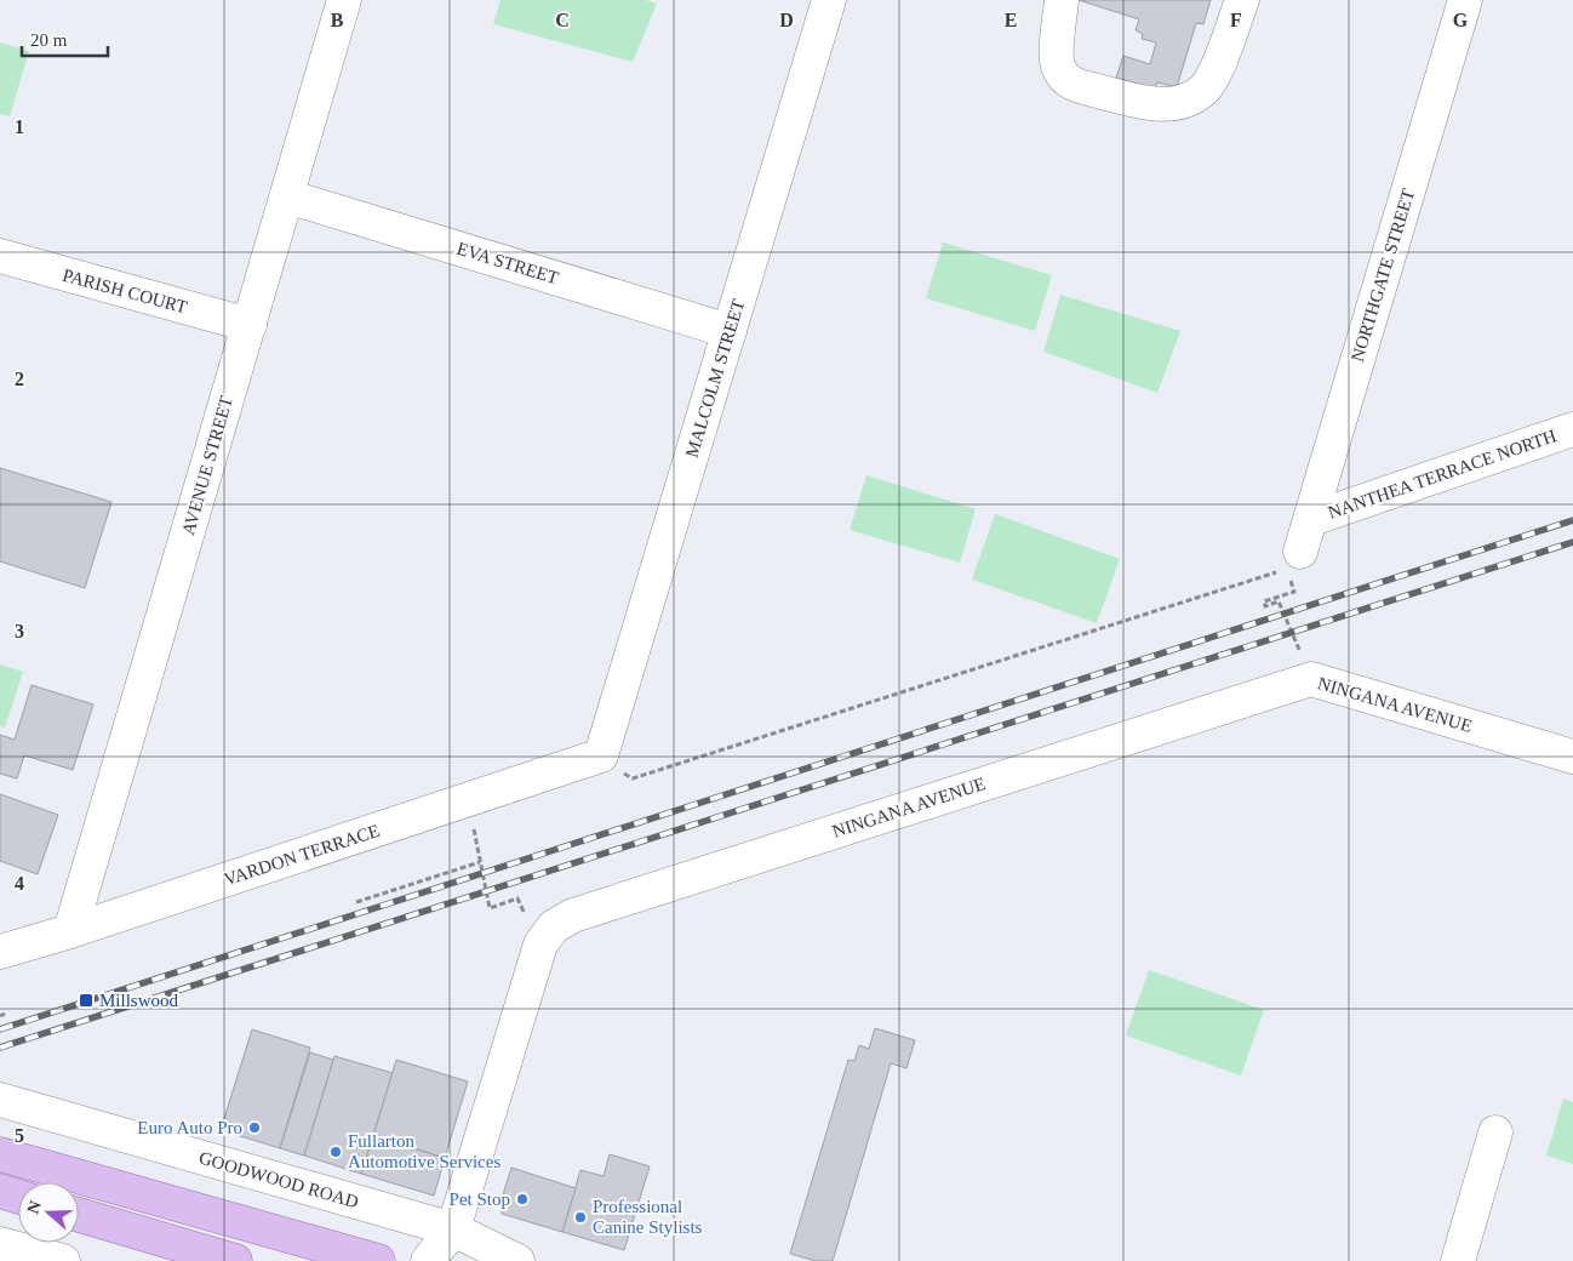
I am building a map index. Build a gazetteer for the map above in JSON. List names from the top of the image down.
{
  "streets": {
    "street": [
      "EVA STREET",
      "NORTHGATE STREET",
      "PARISH COURT",
      "MALCOLM STREET",
      "AVENUE STREET",
      "NANTHEA TERRACE NORTH",
      "NINGANA AVENUE",
      "VARDON TERRACE",
      "GOODWOOD ROAD"
    ]
  },
  "crossings": [
    ["EVA STREET", "MALCOLM STREET"],
    ["EVA STREET", "AVENUE STREET"],
    ["NORTHGATE STREET", "NANTHEA TERRACE NORTH"],
    ["PARISH COURT", "AVENUE STREET"],
    ["MALCOLM STREET", "VARDON TERRACE"],
    ["AVENUE STREET", "VARDON TERRACE"],
    ["NINGANA AVENUE", "GOODWOOD ROAD"]
  ],
  "places": {
    "transit": ["Millswood"],
    "other": [
      "Euro Auto Pro",
      "Fullarton Automotive Services",
      "Pet Stop",
      "Professional Canine Stylists"
    ]
  },
  "scale_bar": "20 m",
  "north": "left",
  "grid": {
    "columns": [
      "B",
      "C",
      "D",
      "E",
      "F",
      "G"
    ],
    "rows": [
      "1",
      "2",
      "3",
      "4",
      "5"
    ]
  }
}
